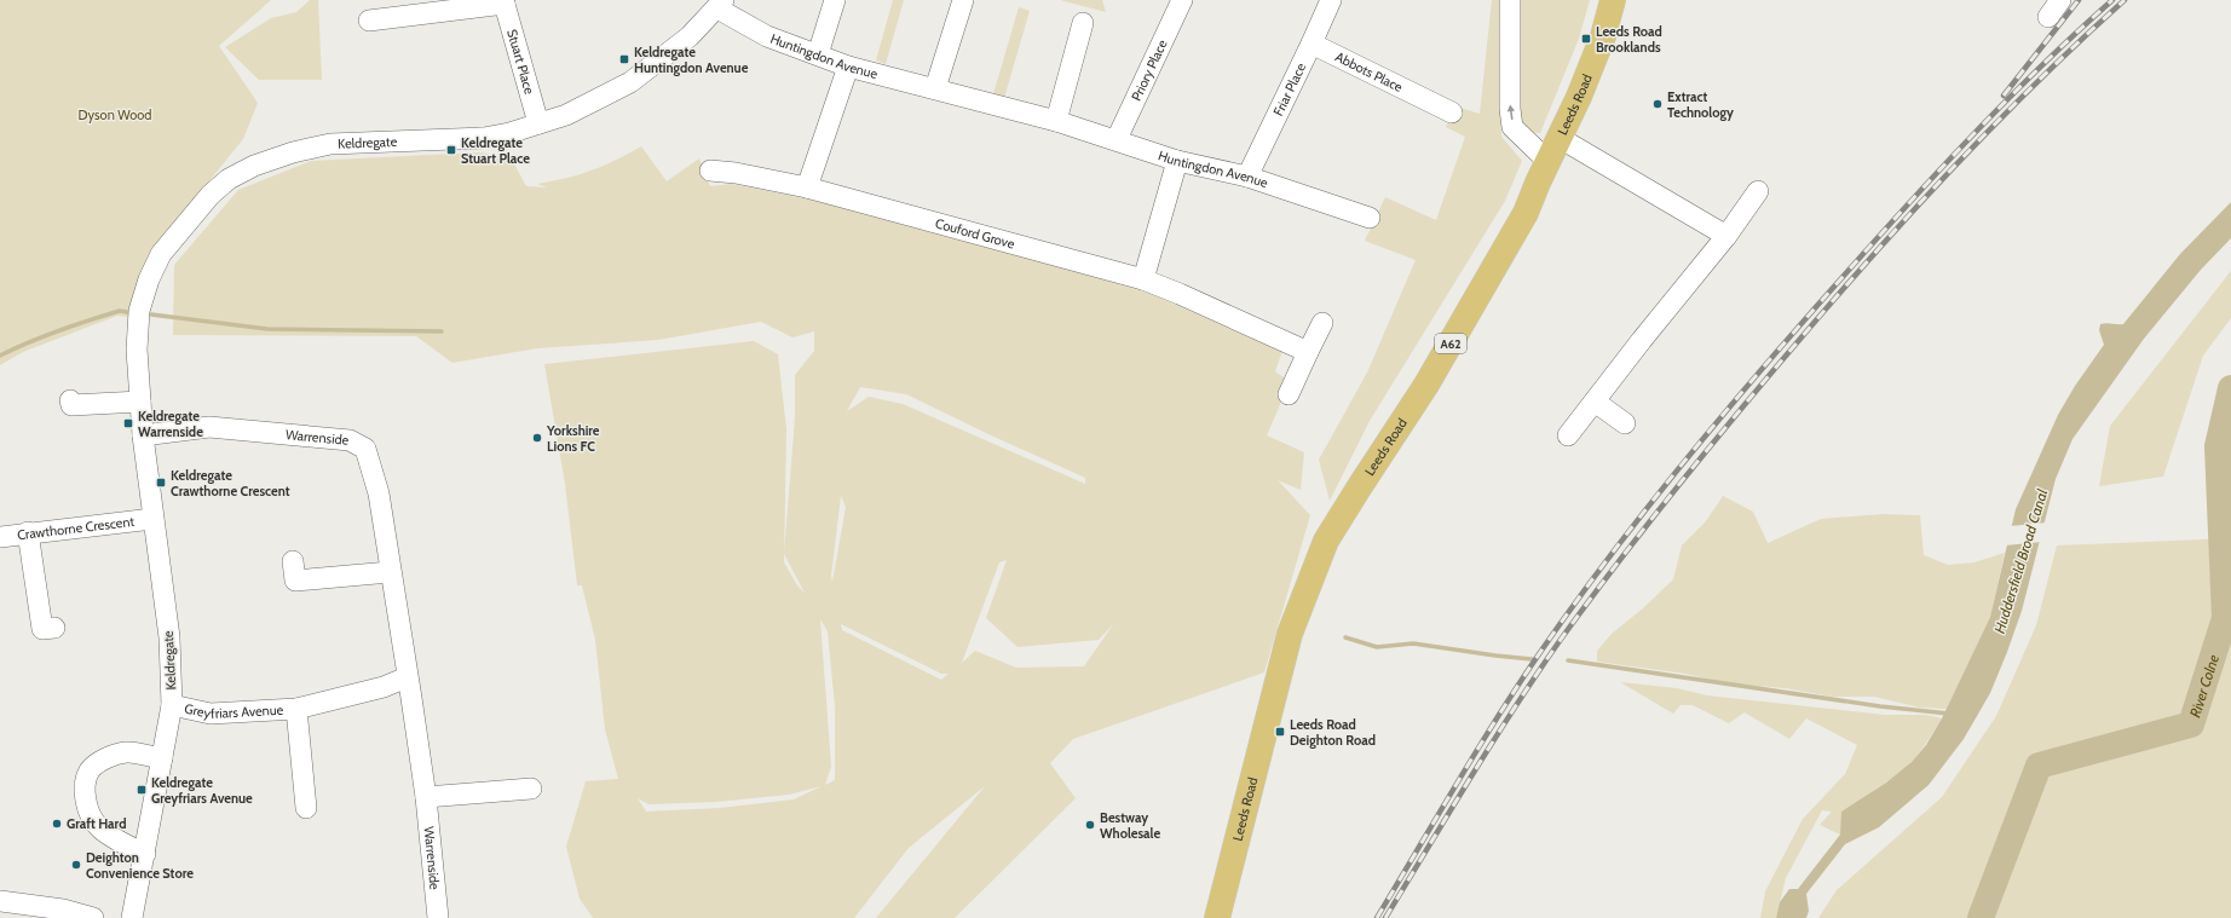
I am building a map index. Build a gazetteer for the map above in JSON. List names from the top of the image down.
{
  "streets": {
    "main road": ["Leeds Road", "A62"],
    "street": [
      "Huntingdon Avenue",
      "Stuart Place",
      "Priory Place",
      "Abbots Place",
      "Friar Place",
      "Keldregate",
      "Couford Grove",
      "Warrenside",
      "Crawthorne Crescent",
      "Greyfriars Avenue"
    ]
  },
  "crossings": [
    ["Huntingdon Avenue", "Priory Place"],
    ["Huntingdon Avenue", "Friar Place"],
    ["Huntingdon Avenue", "Keldregate"],
    ["Stuart Place", "Keldregate"],
    ["Abbots Place", "Friar Place"],
    ["Keldregate", "Warrenside"],
    ["Keldregate", "Crawthorne Crescent"],
    ["Keldregate", "Greyfriars Avenue"],
    ["Warrenside", "Greyfriars Avenue"]
  ],
  "water": ["Huddersfield Broad Canal", "River Colne"],
  "parks": ["Dyson Wood"],
  "places": {
    "transit": [
      "Leeds Road Brooklands",
      "Keldregate Huntingdon Avenue",
      "Keldregate Stuart Place",
      "Keldregate Warrenside",
      "Keldregate Crawthorne Crescent",
      "Leeds Road Deighton Road",
      "Keldregate Greyfriars Avenue"
    ],
    "other": [
      "Extract Technology",
      "Yorkshire Lions FC",
      "Graft Hard",
      "Bestway Wholesale",
      "Deighton Convenience Store"
    ]
  }
}
